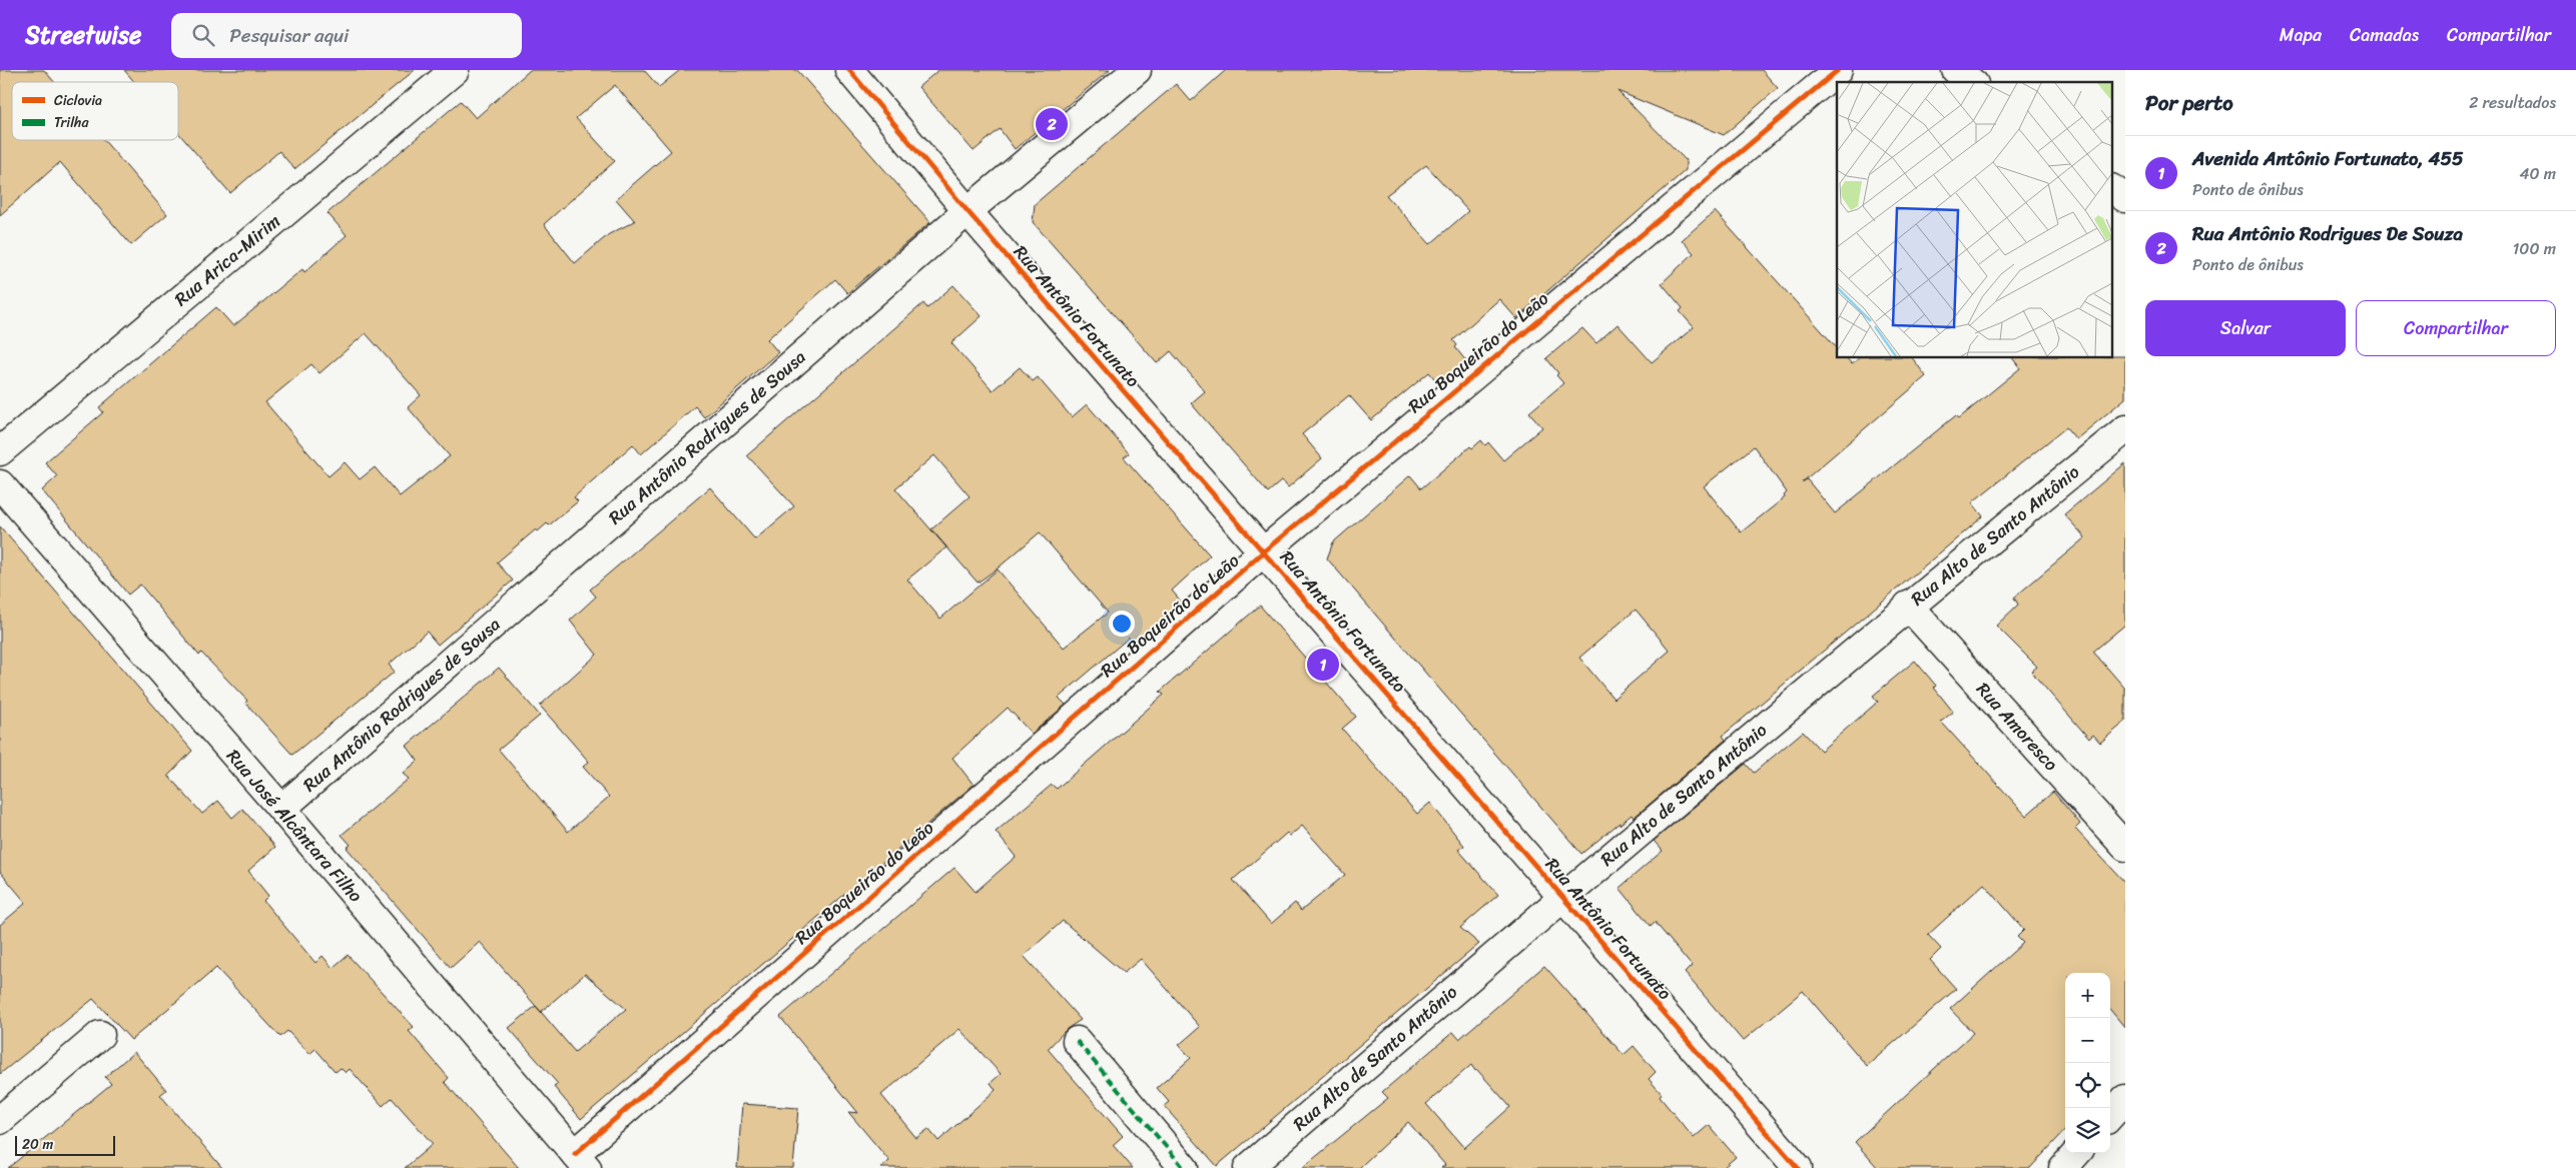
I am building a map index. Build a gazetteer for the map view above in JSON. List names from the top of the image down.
{
  "streets": {
    "street": [
      "Rua Arica-Mirim",
      "Rua Antônio Fortunato",
      "Rua Boqueirão do Leão",
      "Rua Antônio Rodrigues de Sousa",
      "Rua Alto de Santo Antônio",
      "Rua Amoresco",
      "Rua José Alcântara Filho"
    ]
  },
  "crossings": [
    ["Rua Antônio Fortunato", "Rua Boqueirão do Leão"],
    ["Rua Antônio Fortunato", "Rua Antônio Rodrigues de Sousa"],
    ["Rua Antônio Fortunato", "Rua Alto de Santo Antônio"],
    ["Rua Boqueirão do Leão", "Rua José Alcântara Filho"],
    ["Rua Antônio Rodrigues de Sousa", "Rua José Alcântara Filho"],
    ["Rua Alto de Santo Antônio", "Rua Amoresco"]
  ],
  "legend": ["Ciclovia", "Trilha"],
  "scale_bar": "20 m",
  "page": {
    "header": "Streetwise",
    "search": "Pesquisar aqui",
    "nav": ["Mapa", "Camadas", "Compartilhar"],
    "heading": ["Por perto", "2 resultados"],
    "pins": ["2", "1"],
    "list": [
      {
        "mark": "1",
        "name": "Avenida Antônio Fortunato, 455",
        "note": "Ponto de ônibus",
        "value": "40 m"
      },
      {
        "mark": "2",
        "name": "Rua Antônio Rodrigues De Souza",
        "note": "Ponto de ônibus",
        "value": "100 m"
      }
    ],
    "buttons": ["Salvar", "Compartilhar"],
    "map_buttons": ["+", "−"],
    "scale": "20 m"
  }
}
